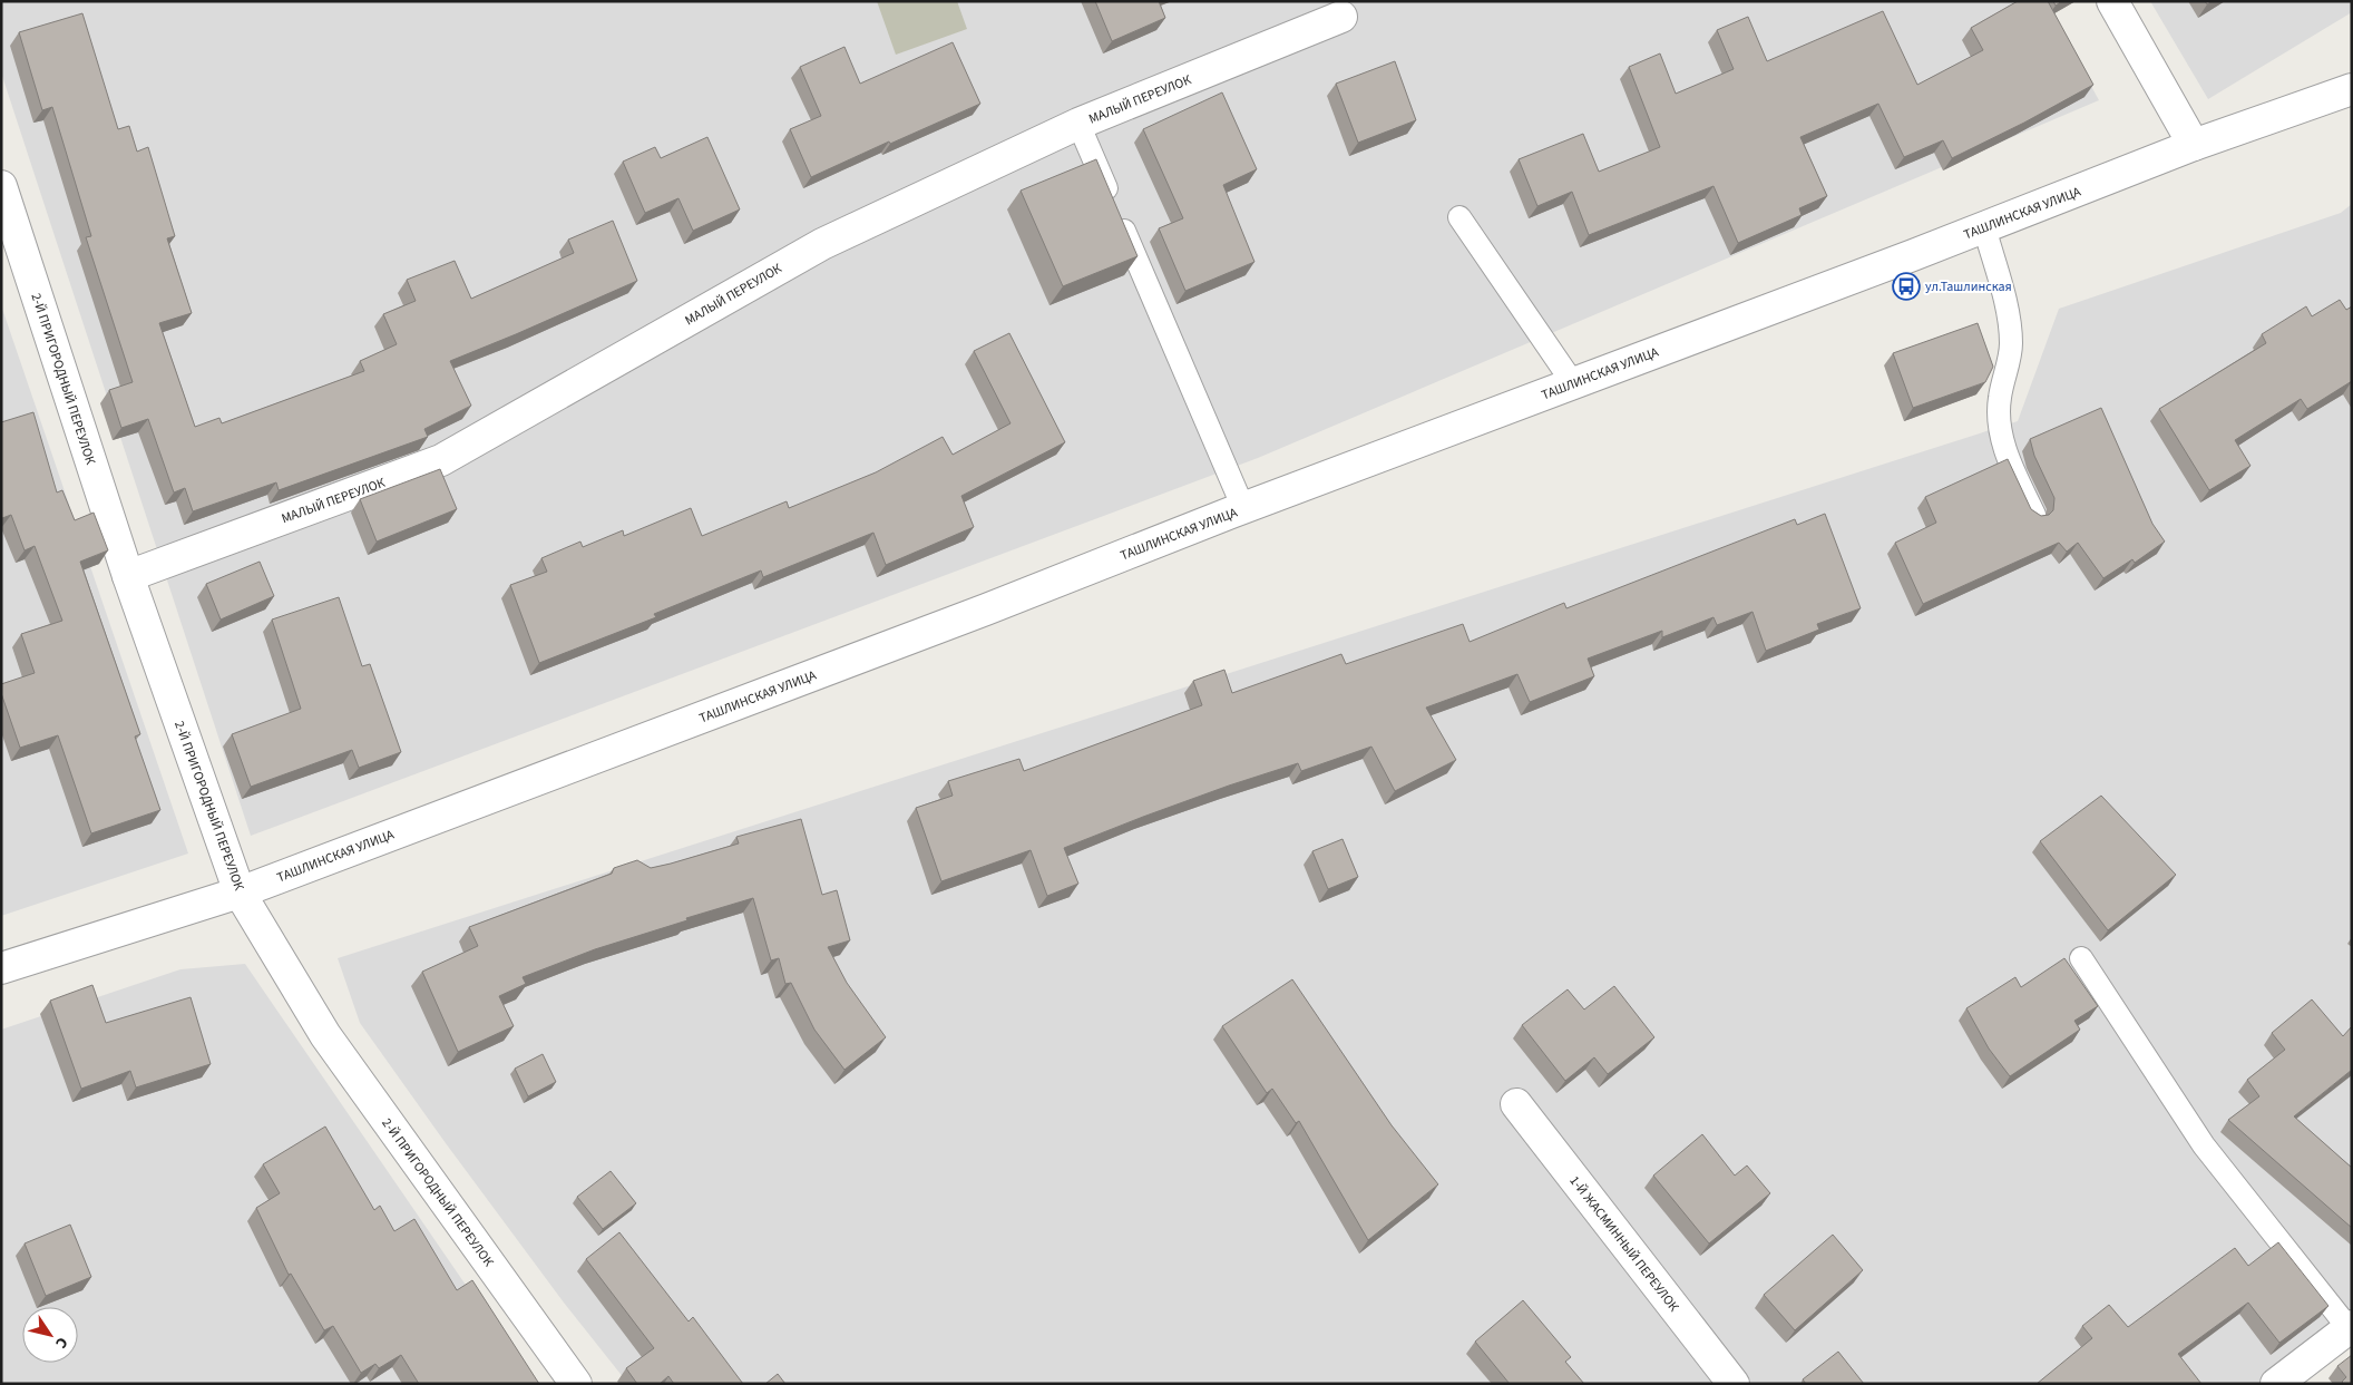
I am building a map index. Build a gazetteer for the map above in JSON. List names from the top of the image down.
{
  "streets": {
    "street": [
      "МАЛЫЙ ПЕРЕУЛОК",
      "ТАШЛИНСКАЯ УЛИЦА",
      "2-Й ПРИГОРОДНЫЙ ПЕРЕУЛОК",
      "1-Й ЖАСМИННЫЙ ПЕРЕУЛОК"
    ]
  },
  "crossings": [
    ["МАЛЫЙ ПЕРЕУЛОК", "2-Й ПРИГОРОДНЫЙ ПЕРЕУЛОК"],
    ["ТАШЛИНСКАЯ УЛИЦА", "2-Й ПРИГОРОДНЫЙ ПЕРЕУЛОК"]
  ],
  "places": {
    "bus stop": ["ул.Ташлинская"]
  },
  "north": "bottom right"
}
